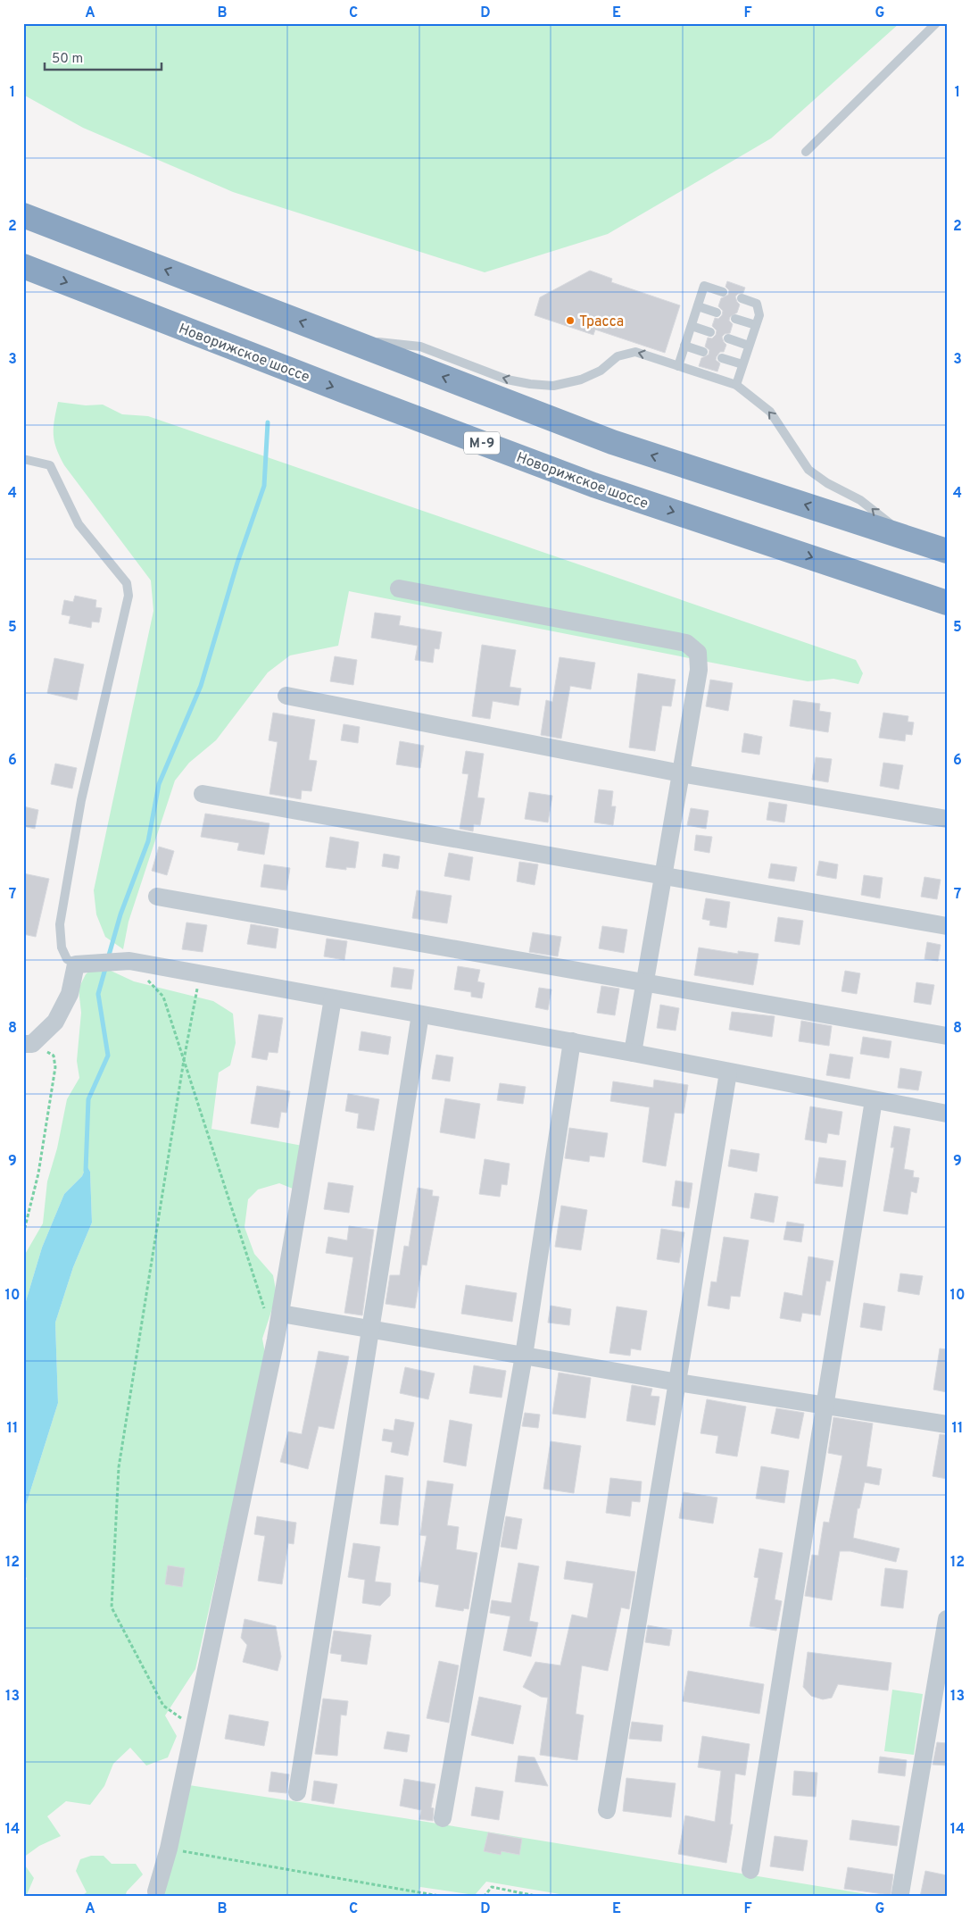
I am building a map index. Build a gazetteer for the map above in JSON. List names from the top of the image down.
{
  "streets": {
    "highway": ["Новорижское шоссе", "М-9"]
  },
  "places": ["Трасса"],
  "scale_bar": "50 m",
  "grid": {
    "columns": [
      "A",
      "B",
      "C",
      "D",
      "E",
      "F",
      "G"
    ],
    "rows": [
      "1",
      "2",
      "3",
      "4",
      "5",
      "6",
      "7",
      "8",
      "9",
      "10",
      "11",
      "12",
      "13",
      "14"
    ]
  }
}
